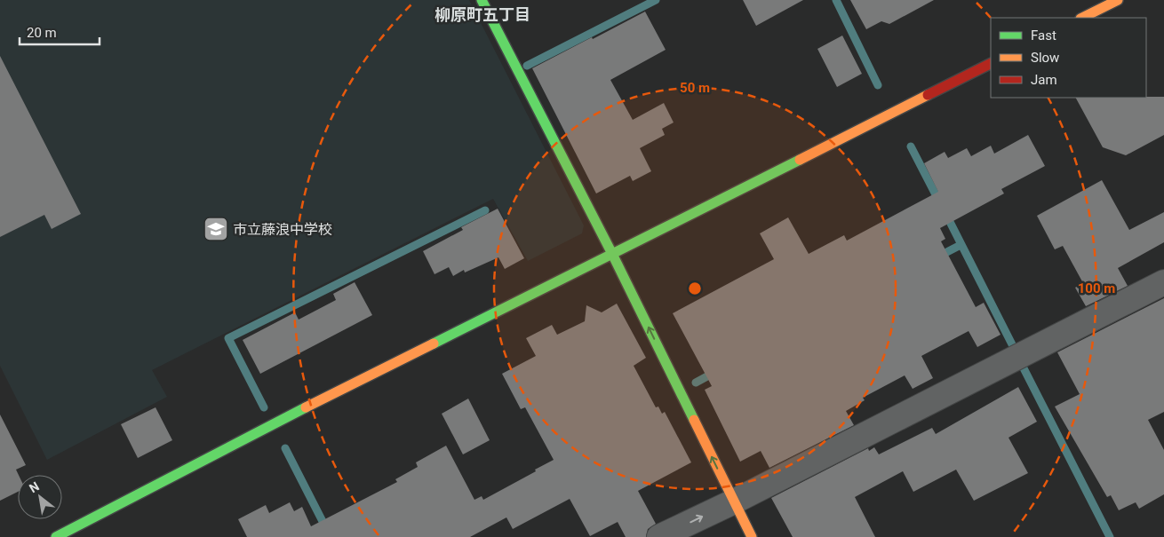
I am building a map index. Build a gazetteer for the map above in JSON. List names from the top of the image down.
{
  "districts": ["柳原町五丁目"],
  "places": {
    "school or university": ["市立藤浪中学校"]
  },
  "legend": ["Fast", "Slow", "Jam"],
  "scale_bar": "20 m",
  "north": "top left",
  "rings": ["50 m", "100 m"]
}
